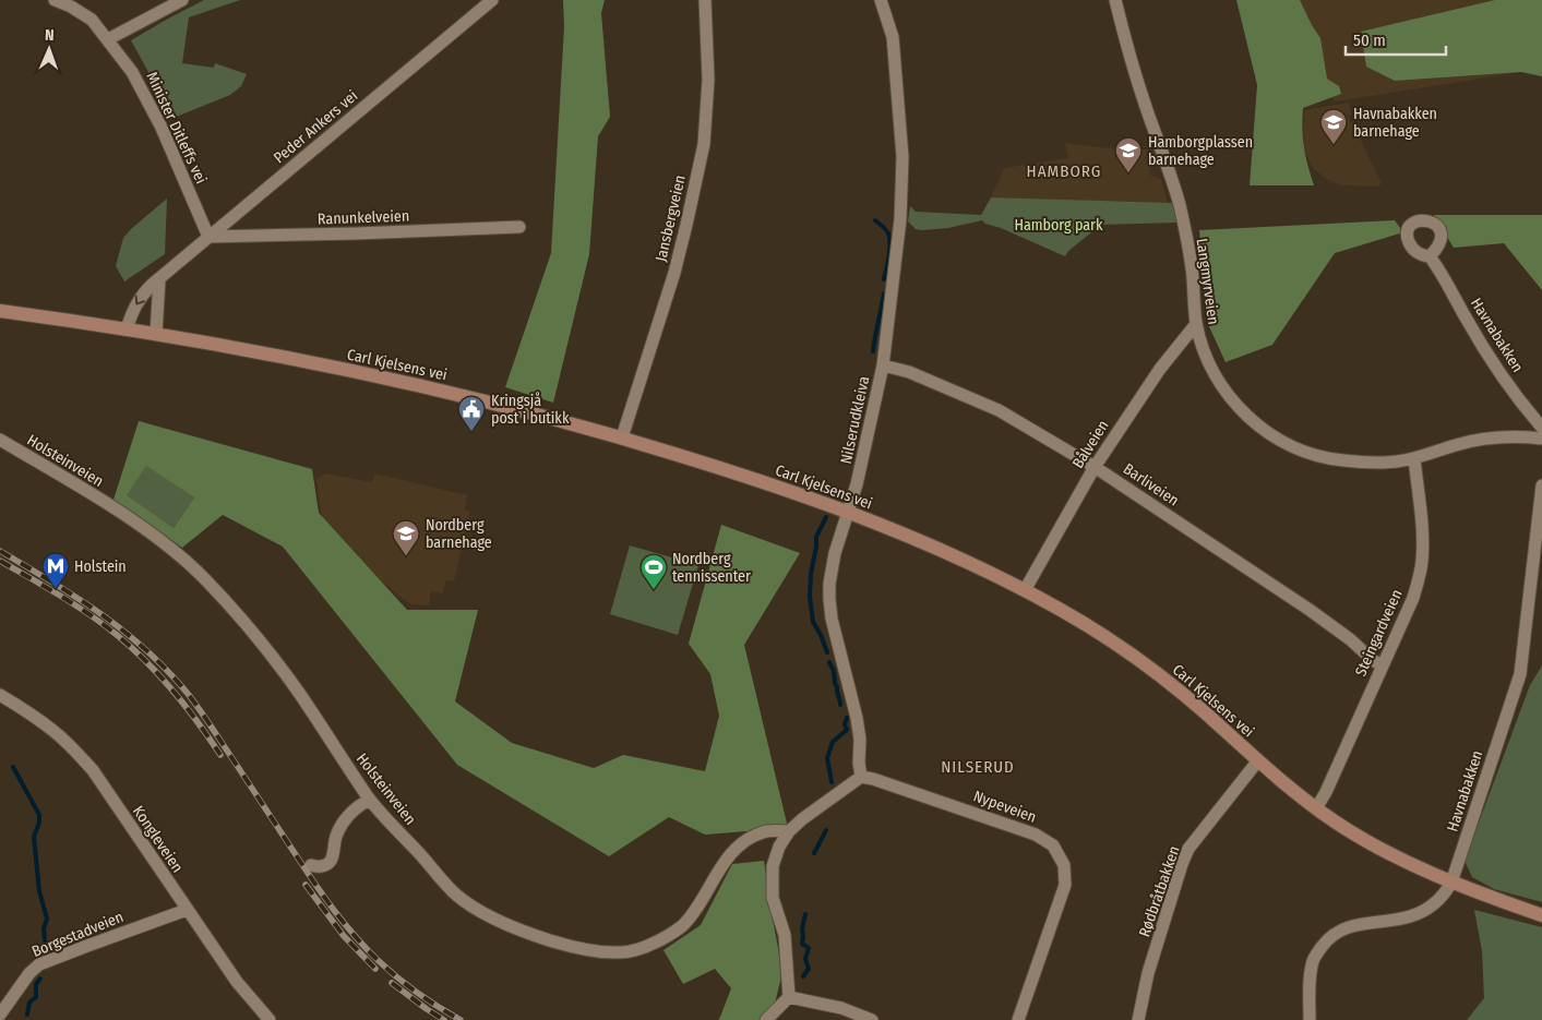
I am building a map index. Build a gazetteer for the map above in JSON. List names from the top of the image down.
{
  "streets": {
    "main road": ["Carl Kjelsens vei"],
    "street": [
      "Peder Ankers vei",
      "Minister Ditleffs vei",
      "Ranunkelveien",
      "Jansbergveien",
      "Langmyrveien",
      "Havnabakken",
      "Nilserudkleiva",
      "Bålveien",
      "Holsteinveien",
      "Barliveien",
      "Steingardveien",
      "Nypeveien",
      "Kongleveien",
      "Rødbråtbakken",
      "Borgestadveien"
    ]
  },
  "crossings": [
    ["Peder Ankers vei", "Minister Ditleffs vei"],
    ["Peder Ankers vei", "Ranunkelveien"],
    ["Peder Ankers vei", "Carl Kjelsens vei"],
    ["Minister Ditleffs vei", "Ranunkelveien"],
    ["Jansbergveien", "Carl Kjelsens vei"],
    ["Langmyrveien", "Bålveien"],
    ["Langmyrveien", "Steingardveien"],
    ["Havnabakken", "Carl Kjelsens vei"],
    ["Carl Kjelsens vei", "Nilserudkleiva"],
    ["Carl Kjelsens vei", "Bålveien"],
    ["Carl Kjelsens vei", "Steingardveien"],
    ["Carl Kjelsens vei", "Rødbråtbakken"],
    ["Nilserudkleiva", "Barliveien"],
    ["Nilserudkleiva", "Nypeveien"],
    ["Bålveien", "Barliveien"],
    ["Barliveien", "Steingardveien"],
    ["Kongleveien", "Borgestadveien"]
  ],
  "districts": ["HAMBORG", "NILSERUD"],
  "parks": ["Hamborg park"],
  "places": {
    "school or university": ["Havnabakken barnehage", "Hamborgplassen barnehage", "Nordberg barnehage"],
    "public building": ["Kringsjå post i butikk"],
    "metro station": ["Holstein"],
    "sports": ["Nordberg tennissenter"]
  },
  "scale_bar": "50 m",
  "north": "top"
}
